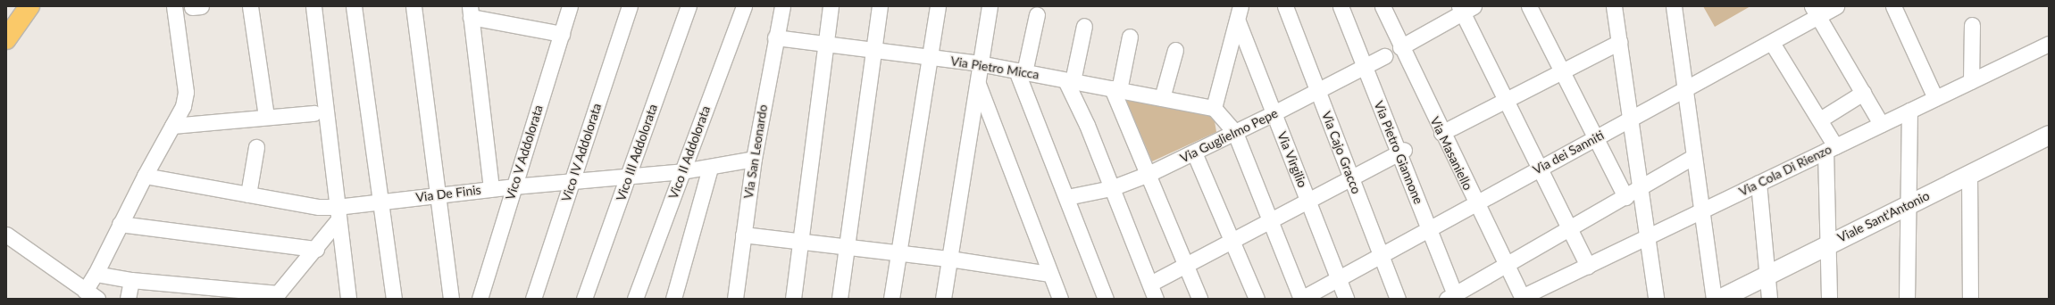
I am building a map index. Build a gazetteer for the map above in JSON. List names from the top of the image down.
{
  "streets": {
    "street": [
      "Via Pietro Micca",
      "Via Guglielmo Pepe",
      "Via San Leonardo",
      "Vico V Addolorata",
      "Vico IV Addolorata",
      "Vico III Addolorata",
      "Vico II Addolorata",
      "Via Cajo Gracco",
      "Via Pietro Giannone",
      "Via dei Sanniti",
      "Via Masaniello",
      "Via Virgilio",
      "Via Cola Di Rienzo",
      "Via De Finis",
      "Viale Sant'Antonio"
    ]
  },
  "crossings": [
    ["Via Pietro Micca", "Via San Leonardo"],
    ["Via Guglielmo Pepe", "Via Cajo Gracco"],
    ["Via Guglielmo Pepe", "Via Pietro Giannone"],
    ["Via Guglielmo Pepe", "Via Virgilio"],
    ["Via San Leonardo", "Via De Finis"],
    ["Vico V Addolorata", "Via De Finis"],
    ["Vico IV Addolorata", "Via De Finis"],
    ["Vico III Addolorata", "Via De Finis"],
    ["Vico II Addolorata", "Via De Finis"],
    ["Via Cajo Gracco", "Via dei Sanniti"],
    ["Via Pietro Giannone", "Via dei Sanniti"],
    ["Via dei Sanniti", "Via Masaniello"],
    ["Via dei Sanniti", "Via Virgilio"],
    ["Via Masaniello", "Via Cola Di Rienzo"]
  ]
}
